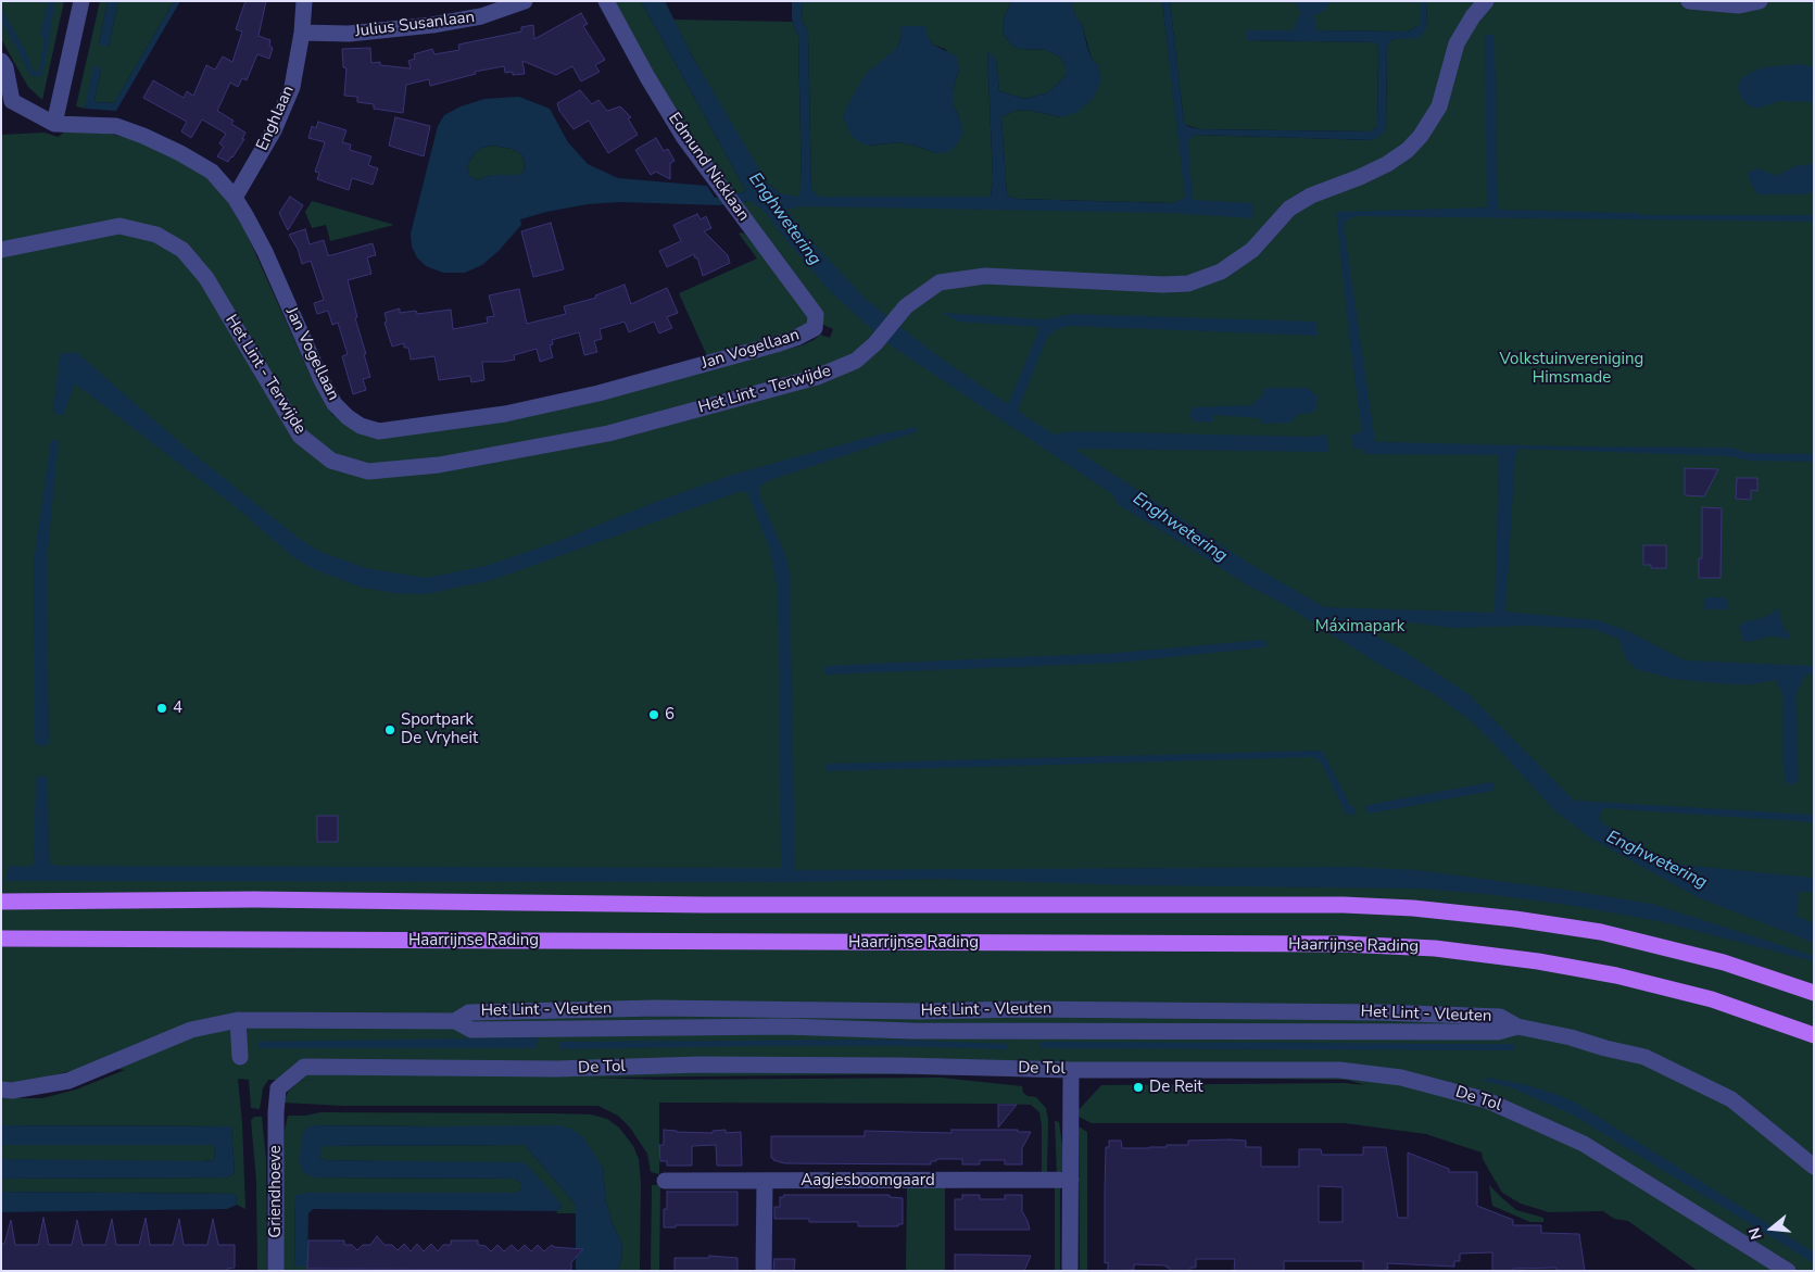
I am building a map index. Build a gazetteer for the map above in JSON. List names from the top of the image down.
{
  "streets": {
    "main road": ["Haarrijnse Rading"],
    "street": [
      "Julius Susanlaan",
      "Enghlaan",
      "Edmund Nicklaan",
      "Jan Vogellaan",
      "Het Lint - Terwijde",
      "Het Lint - Vleuten",
      "De Tol",
      "Aagjesboomgaard",
      "Griendhoeve"
    ]
  },
  "crossings": [
    ["Julius Susanlaan", "Enghlaan"],
    ["Enghlaan", "Jan Vogellaan"],
    ["Edmund Nicklaan", "Jan Vogellaan"],
    ["De Tol", "Griendhoeve"]
  ],
  "water": ["Enghwetering"],
  "parks": ["Volkstuinvereniging Himsmade", "Máximapark"],
  "places": [
    "4",
    "6",
    "Sportpark De Vryheit",
    "De Reit"
  ],
  "north": "left"
}
